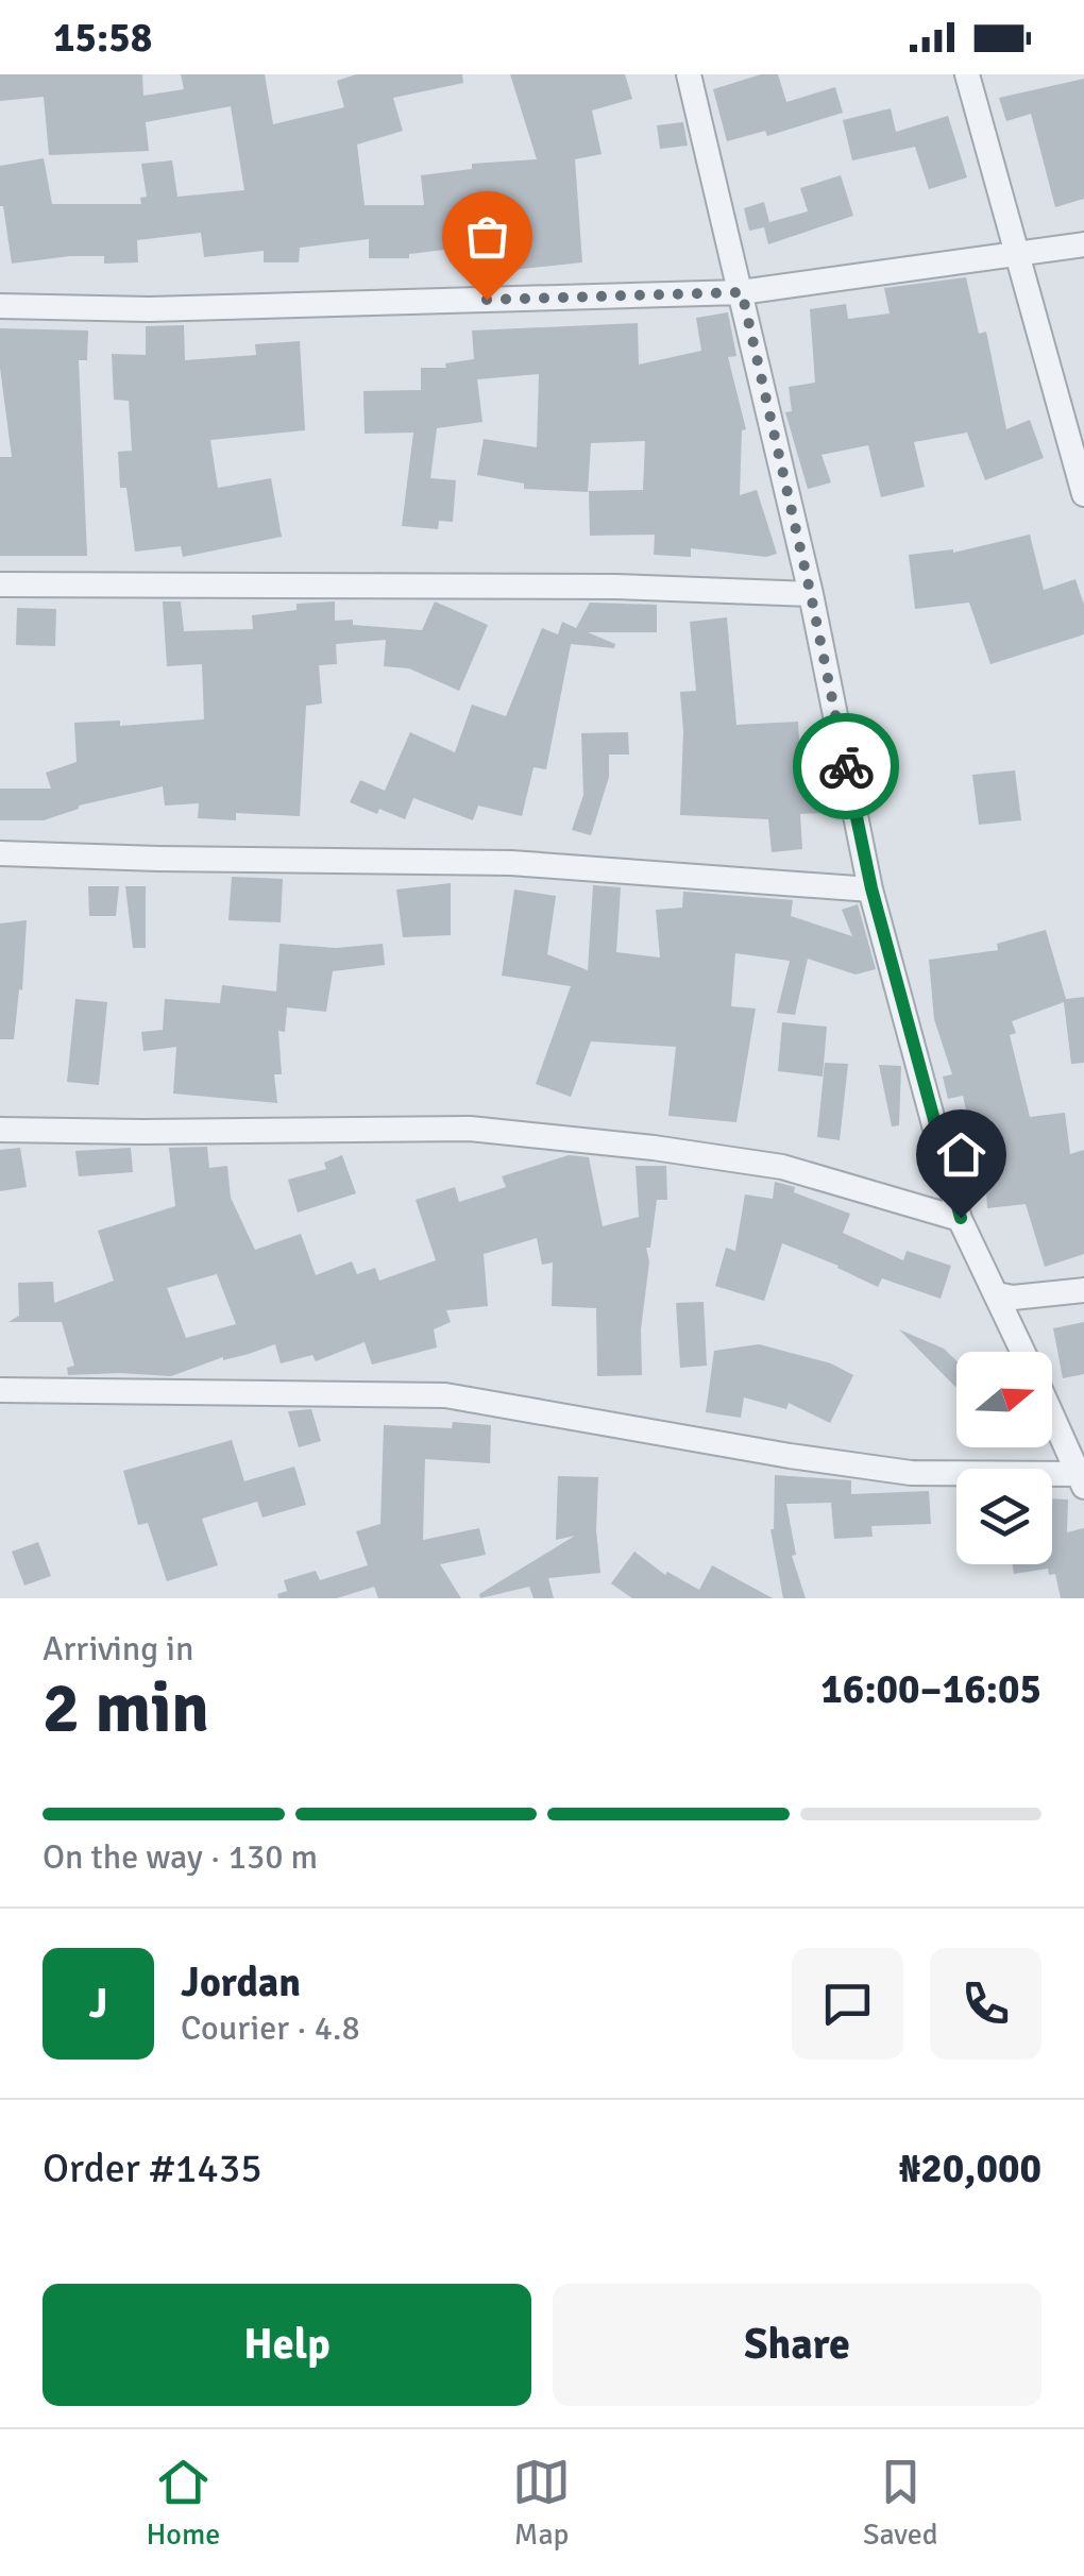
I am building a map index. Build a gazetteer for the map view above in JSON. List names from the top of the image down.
{
  "north": "right",
  "page": {
    "status": "15:58",
    "heading": ["2 min", "Arriving in", "16:00–16:05"],
    "panel": [
      "Jordan",
      "Courier · 4.8",
      "Order #1435",
      "₦20,000"
    ],
    "bar": "On the way · 130 m",
    "round": "J",
    "buttons": ["Help", "Share"],
    "tabs": ["Home", "Map", "Saved"]
  }
}
